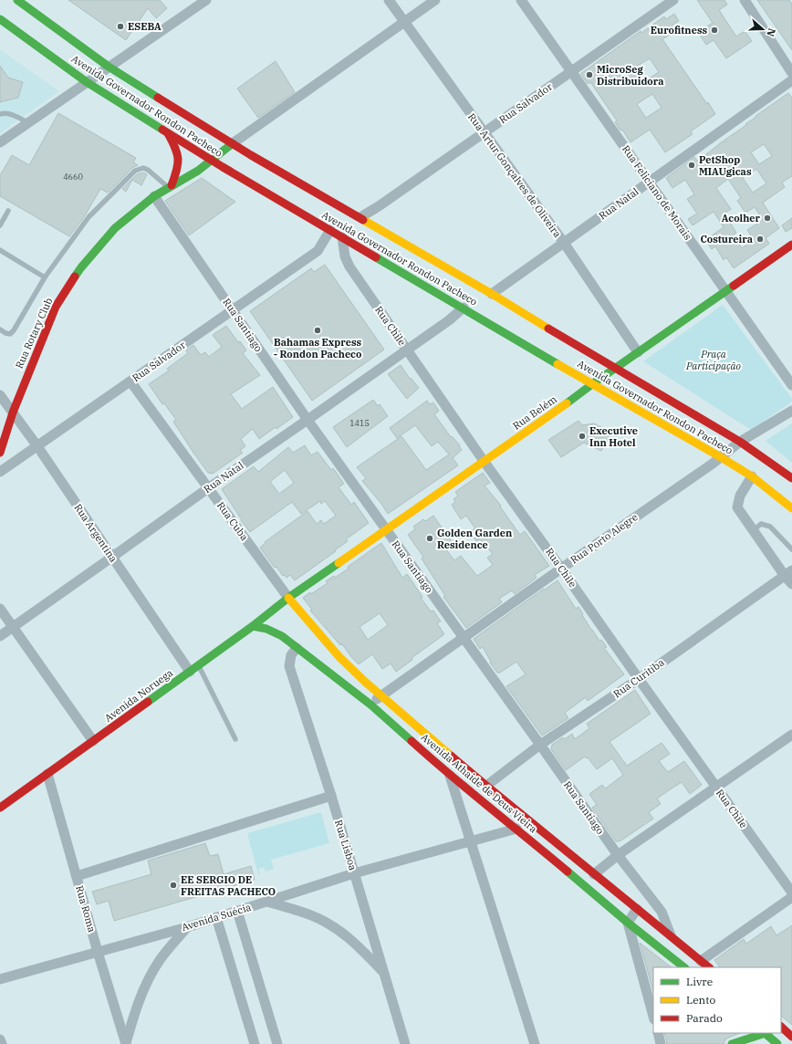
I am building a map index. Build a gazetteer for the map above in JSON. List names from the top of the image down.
{
  "streets": {
    "main road": [
      "Avenida Governador Rondon Pacheco",
      "Rua Rotary Club",
      "Rua Belém",
      "Rua Cuba",
      "Avenida Noruega",
      "Avenida Athaide de Deus Vieira"
    ],
    "street": [
      "Rua Salvador",
      "Rua Artur Gonçalves de Oliveira",
      "Rua Feliciano de Morais",
      "Rua Natal",
      "Rua Santiago",
      "Rua Chile",
      "Rua Argentina",
      "Rua Porto Alegre",
      "Rua Curitiba",
      "Rua Lisboa",
      "Rua Roma",
      "Avenida Suécia"
    ]
  },
  "crossings": [
    ["Rua Salvador", "Avenida Governador Rondon Pacheco"],
    ["Rua Salvador", "Rua Artur Gonçalves de Oliveira"],
    ["Rua Salvador", "Rua Feliciano de Morais"],
    ["Rua Salvador", "Rua Santiago"],
    ["Rua Salvador", "Rua Cuba"],
    ["Rua Salvador", "Rua Argentina"],
    ["Avenida Governador Rondon Pacheco", "Rua Natal"],
    ["Avenida Governador Rondon Pacheco", "Rua Chile"],
    ["Avenida Governador Rondon Pacheco", "Rua Rotary Club"],
    ["Avenida Governador Rondon Pacheco", "Rua Belém"],
    ["Avenida Governador Rondon Pacheco", "Rua Porto Alegre"],
    ["Rua Artur Gonçalves de Oliveira", "Rua Natal"],
    ["Rua Artur Gonçalves de Oliveira", "Rua Belém"],
    ["Rua Feliciano de Morais", "Rua Natal"],
    ["Rua Feliciano de Morais", "Rua Belém"],
    ["Rua Natal", "Rua Santiago"],
    ["Rua Natal", "Rua Chile"],
    ["Rua Natal", "Rua Cuba"],
    ["Rua Natal", "Rua Argentina"],
    ["Rua Santiago", "Rua Rotary Club"],
    ["Rua Santiago", "Rua Belém"],
    ["Rua Santiago", "Rua Porto Alegre"],
    ["Rua Santiago", "Rua Curitiba"],
    ["Rua Santiago", "Avenida Athaide de Deus Vieira"],
    ["Rua Chile", "Rua Belém"],
    ["Rua Chile", "Rua Porto Alegre"],
    ["Rua Chile", "Rua Curitiba"],
    ["Rua Rotary Club", "Rua Argentina"],
    ["Rua Belém", "Rua Cuba"],
    ["Rua Belém", "Avenida Noruega"],
    ["Rua Cuba", "Avenida Noruega"],
    ["Rua Cuba", "Avenida Athaide de Deus Vieira"],
    ["Rua Argentina", "Avenida Noruega"],
    ["Rua Porto Alegre", "Avenida Athaide de Deus Vieira"],
    ["Rua Curitiba", "Avenida Athaide de Deus Vieira"],
    ["Avenida Noruega", "Avenida Athaide de Deus Vieira"],
    ["Avenida Noruega", "Rua Roma"],
    ["Avenida Athaide de Deus Vieira", "Rua Lisboa"],
    ["Avenida Athaide de Deus Vieira", "Avenida Suécia"],
    ["Rua Lisboa", "Avenida Suécia"],
    ["Rua Roma", "Avenida Suécia"]
  ],
  "parks": ["Praça Participação"],
  "places": [
    "ESEBA",
    "Eurofitness",
    "MicroSeg Distribuidora",
    "PetShop MIAUgicas",
    "Acolher",
    "Costureira",
    "Bahamas Express - Rondon Pacheco",
    "Executive Inn Hotel",
    "Golden Garden Residence",
    "EE SERGIO DE FREITAS PACHECO"
  ],
  "house_numbers": ["4660", "1415"],
  "legend": ["Livre", "Lento", "Parado"],
  "north": "right"
}
